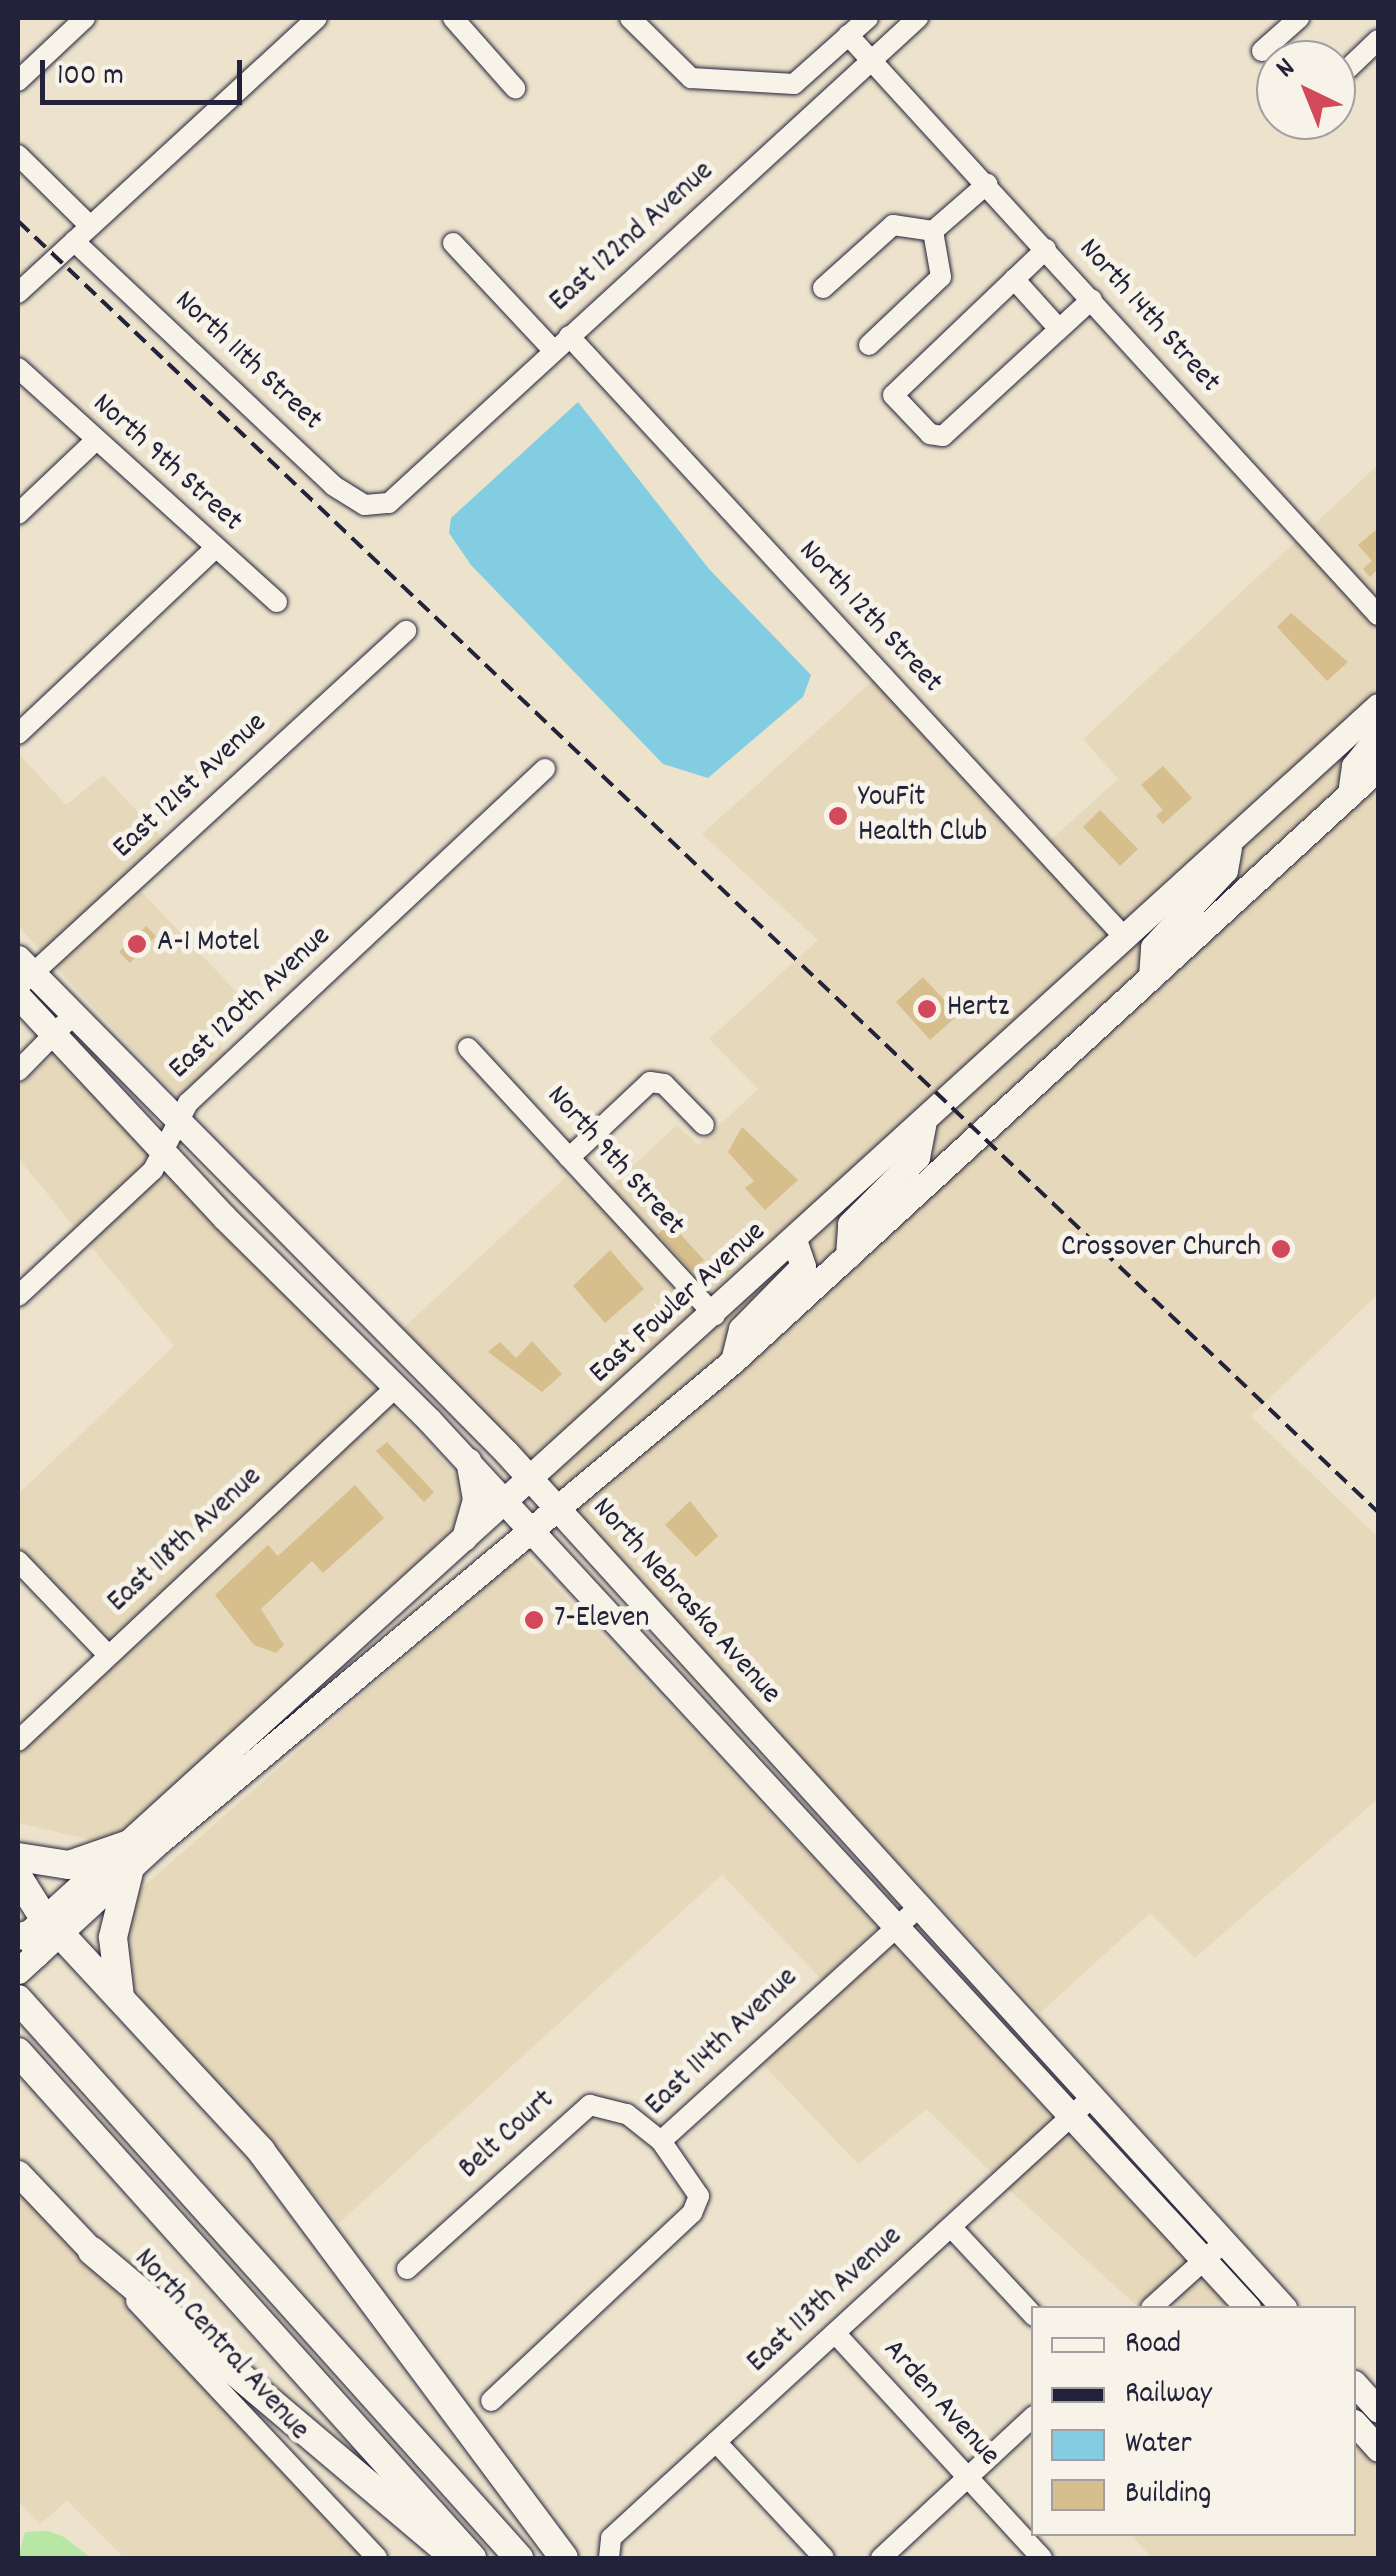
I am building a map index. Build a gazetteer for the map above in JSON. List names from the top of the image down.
{
  "streets": {
    "main road": ["East Fowler Avenue", "North Nebraska Avenue", "North Central Avenue"],
    "street": [
      "East 122nd Avenue",
      "North 14th Street",
      "North 11th Street",
      "North 9th Street",
      "North 12th Street",
      "East 121st Avenue",
      "East 120th Avenue",
      "East 118th Avenue",
      "East 114th Avenue",
      "Belt Court",
      "East 113th Avenue",
      "Arden Avenue"
    ]
  },
  "crossings": [
    ["East 122nd Avenue", "North 14th Street"],
    ["East 122nd Avenue", "North 11th Street"],
    ["East 122nd Avenue", "North 12th Street"],
    ["North 9th Street", "East Fowler Avenue"],
    ["North 12th Street", "East Fowler Avenue"],
    ["East 121st Avenue", "North Nebraska Avenue"],
    ["East 120th Avenue", "North Nebraska Avenue"],
    ["East Fowler Avenue", "North Nebraska Avenue"],
    ["East 118th Avenue", "North Nebraska Avenue"],
    ["North Nebraska Avenue", "East 114th Avenue"],
    ["North Nebraska Avenue", "East 113th Avenue"],
    ["East 114th Avenue", "Belt Court"],
    ["East 113th Avenue", "Arden Avenue"]
  ],
  "places": [
    "YouFit Health Club",
    "A-1 Motel",
    "Hertz",
    "Crossover Church",
    "7-Eleven"
  ],
  "legend": [
    "Road",
    "Railway",
    "Water",
    "Building"
  ],
  "scale_bar": "100 m",
  "north": "top left"
}
